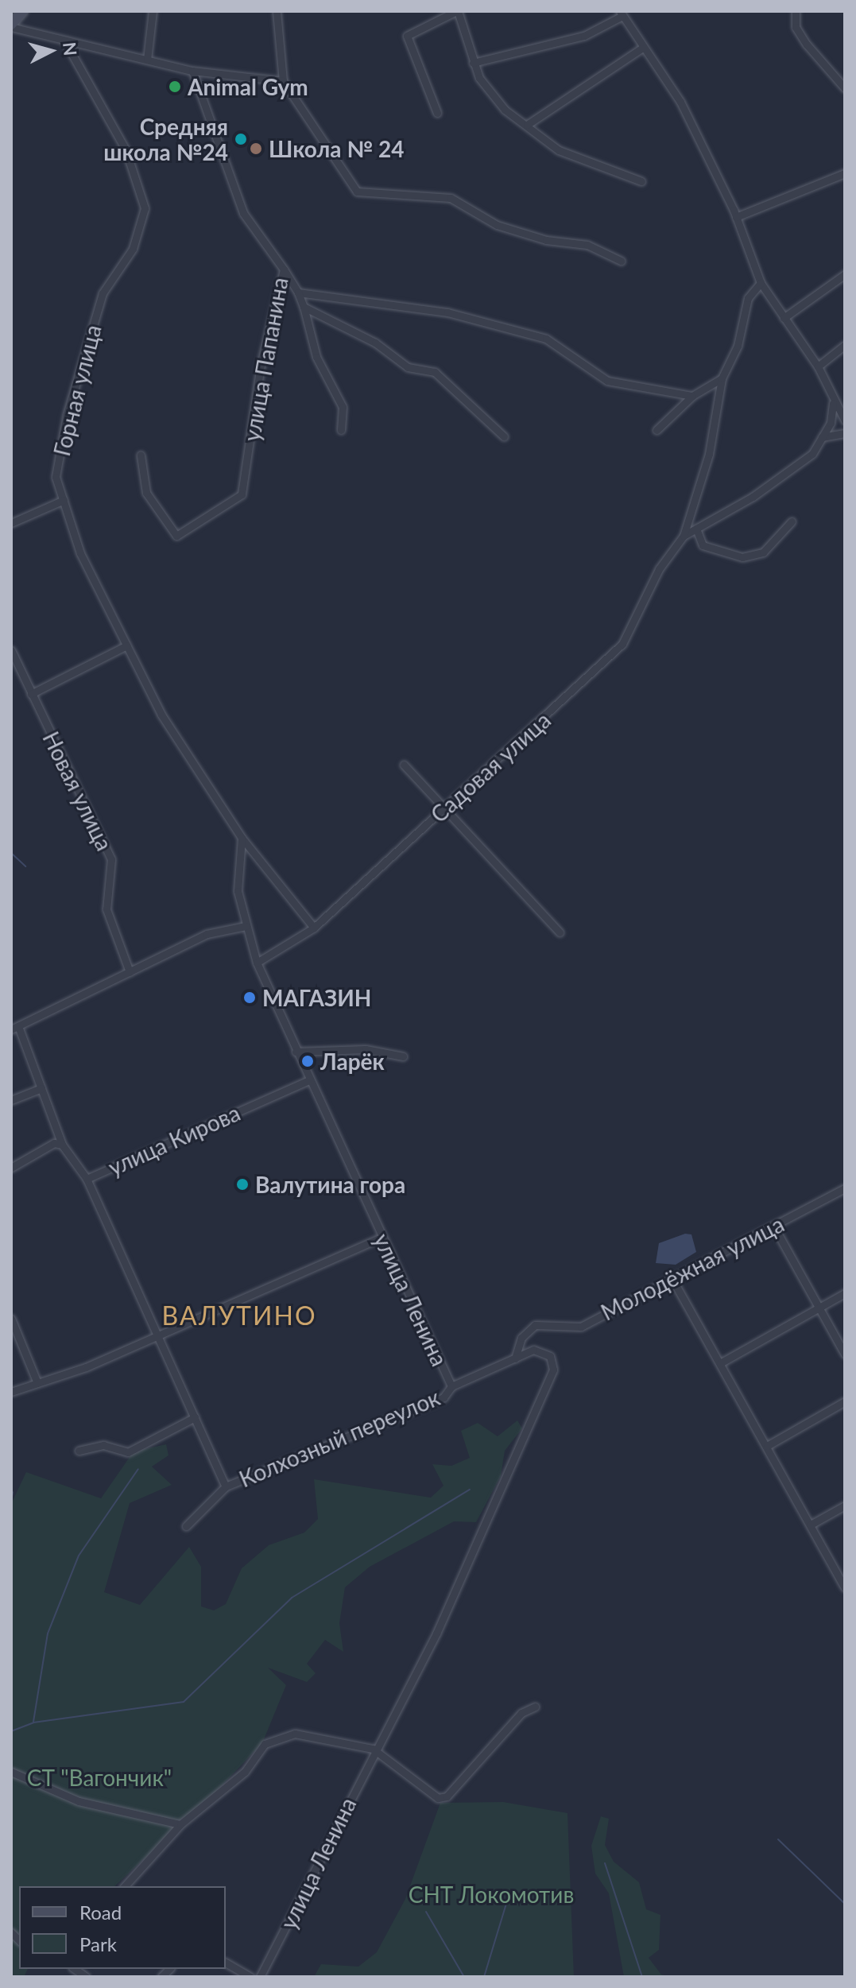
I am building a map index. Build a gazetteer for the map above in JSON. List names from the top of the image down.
{
  "streets": {
    "street": [
      "улица Папанина",
      "Горная улица",
      "Садовая улица",
      "Новая улица",
      "улица Кирова",
      "Молодёжная улица",
      "улица Ленина",
      "Колхозный переулок"
    ]
  },
  "crossings": [
    ["Горная улица", "Садовая улица"],
    ["Горная улица", "улица Ленина"],
    ["Садовая улица", "улица Ленина"],
    ["улица Кирова", "улица Ленина"],
    ["улица Кирова", "Колхозный переулок"],
    ["Молодёжная улица", "улица Ленина"],
    ["улица Ленина", "Колхозный переулок"]
  ],
  "districts": ["ВАЛУТИНО"],
  "parks": ["СТ \"Вагончик\"", "СНТ Локомотив"],
  "places": [
    "Animal Gym",
    "Средняя школа №24",
    "Школа № 24",
    "МАГАЗИН",
    "Ларёк",
    "Валутина гора"
  ],
  "legend": ["Road", "Park"],
  "north": "right"
}
